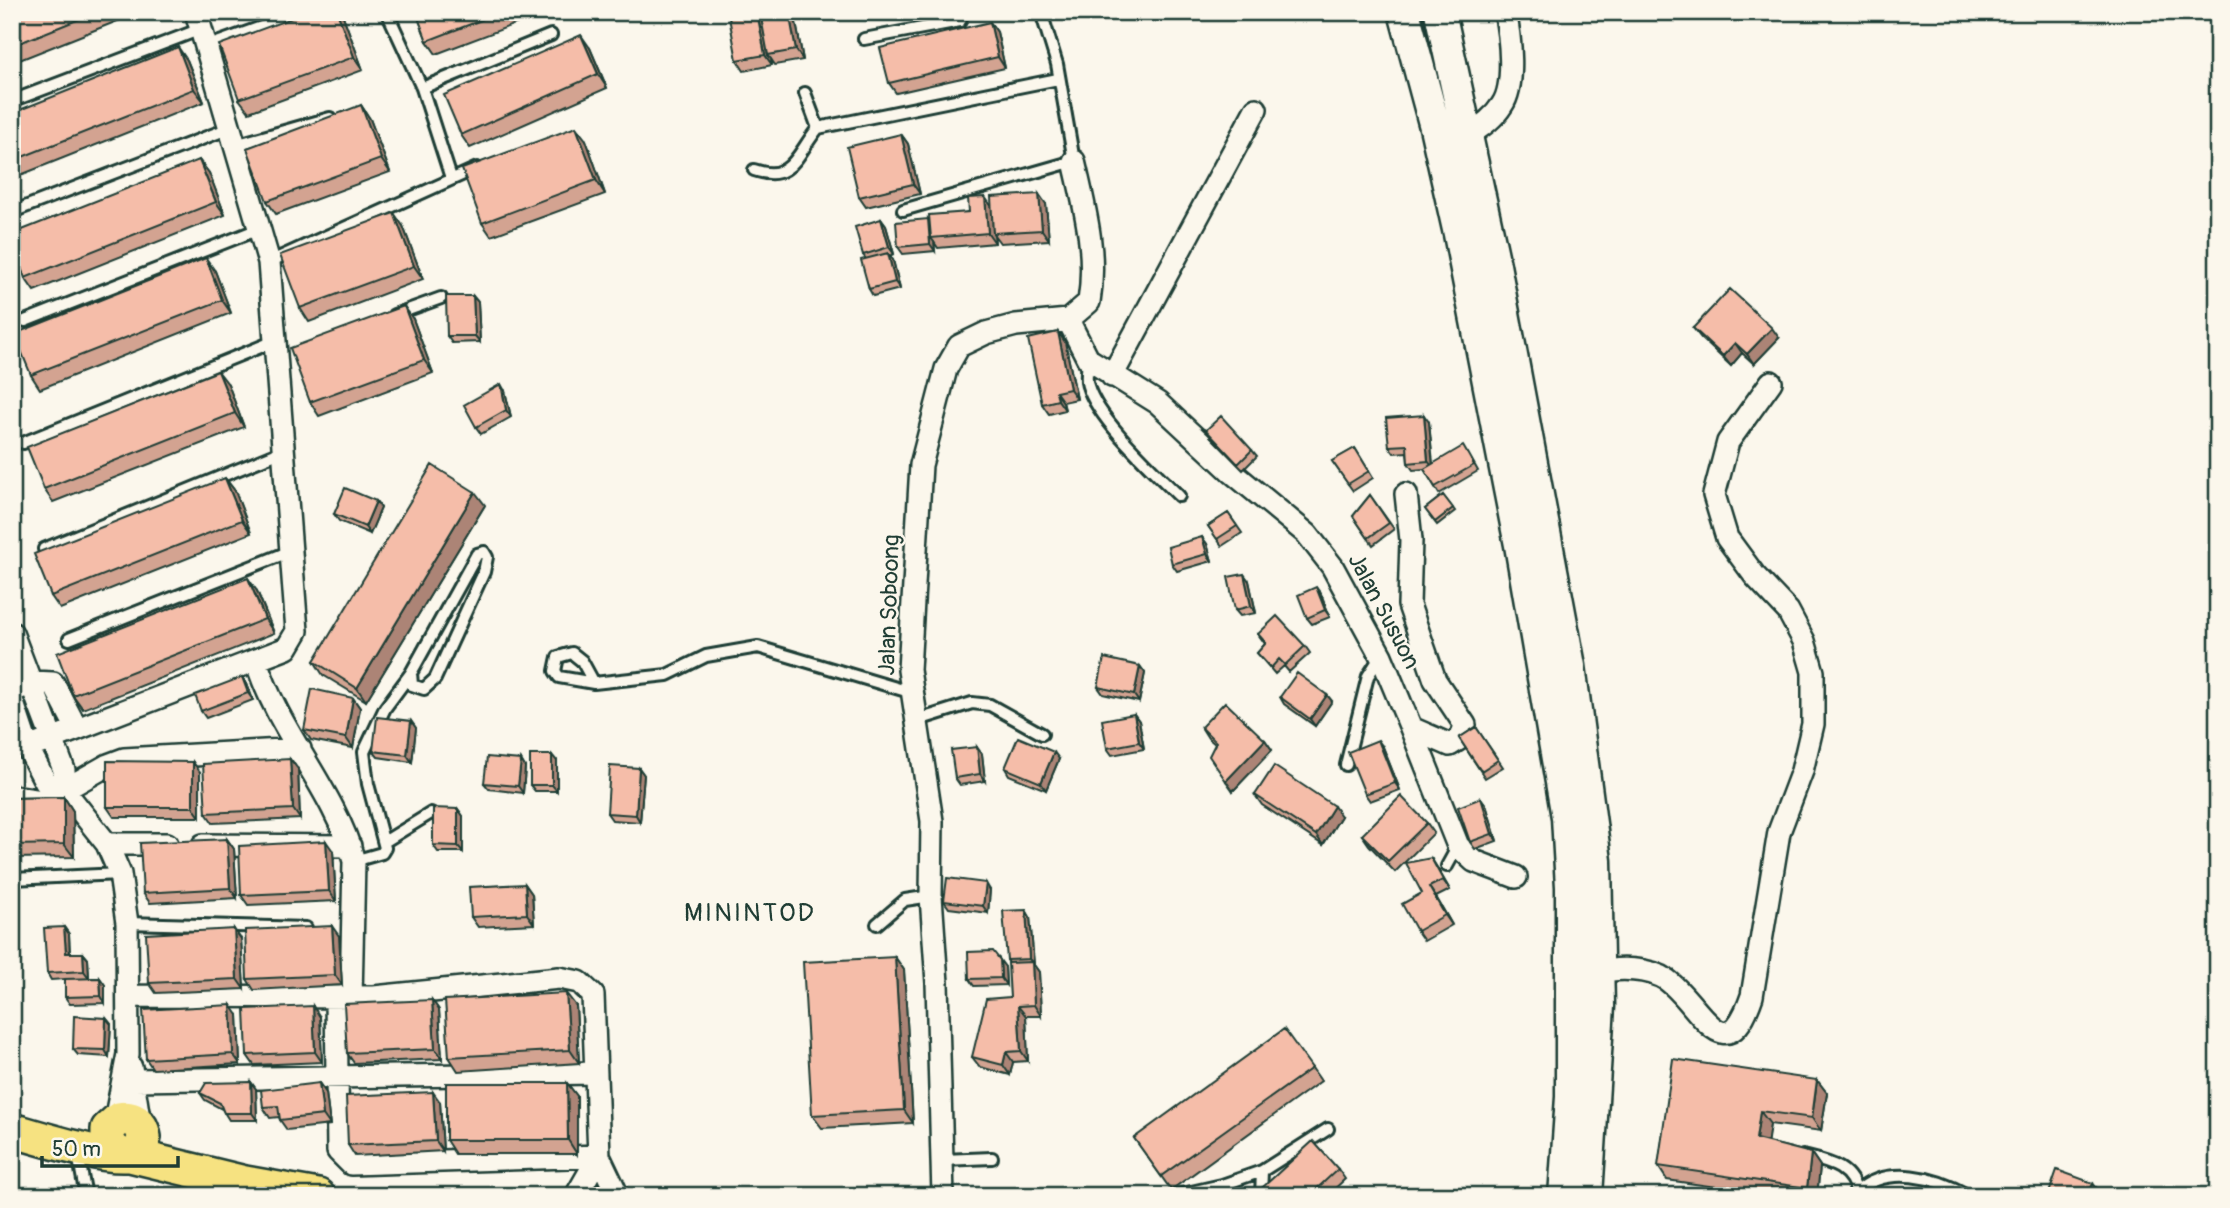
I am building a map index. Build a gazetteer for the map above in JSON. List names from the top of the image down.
{
  "streets": {
    "street": ["Jalan Soboong", "Jalan Susuon"]
  },
  "crossings": [
    ["Jalan Soboong", "Jalan Susuon"]
  ],
  "districts": ["MININTOD"],
  "scale_bar": "50 m"
}
